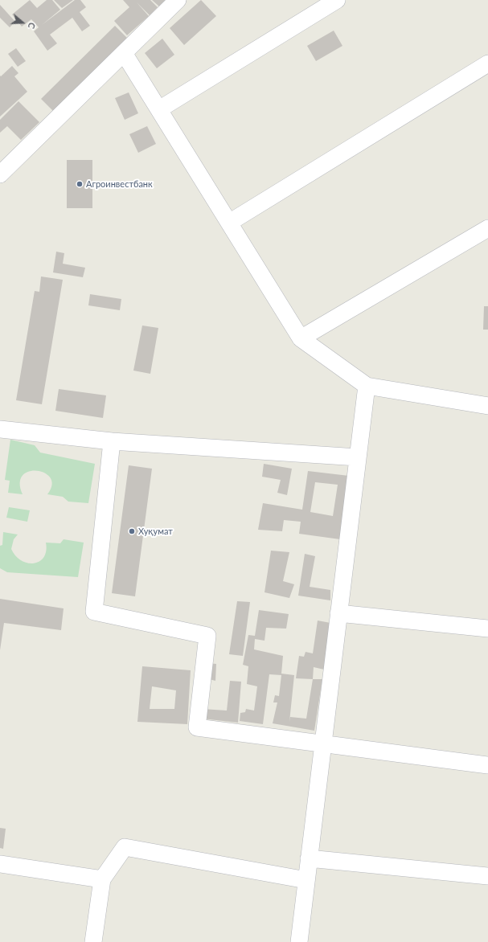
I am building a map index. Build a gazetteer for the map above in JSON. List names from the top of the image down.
{
  "places": ["Агроинвестбанк", "Хуқумат"],
  "north": "right"
}
